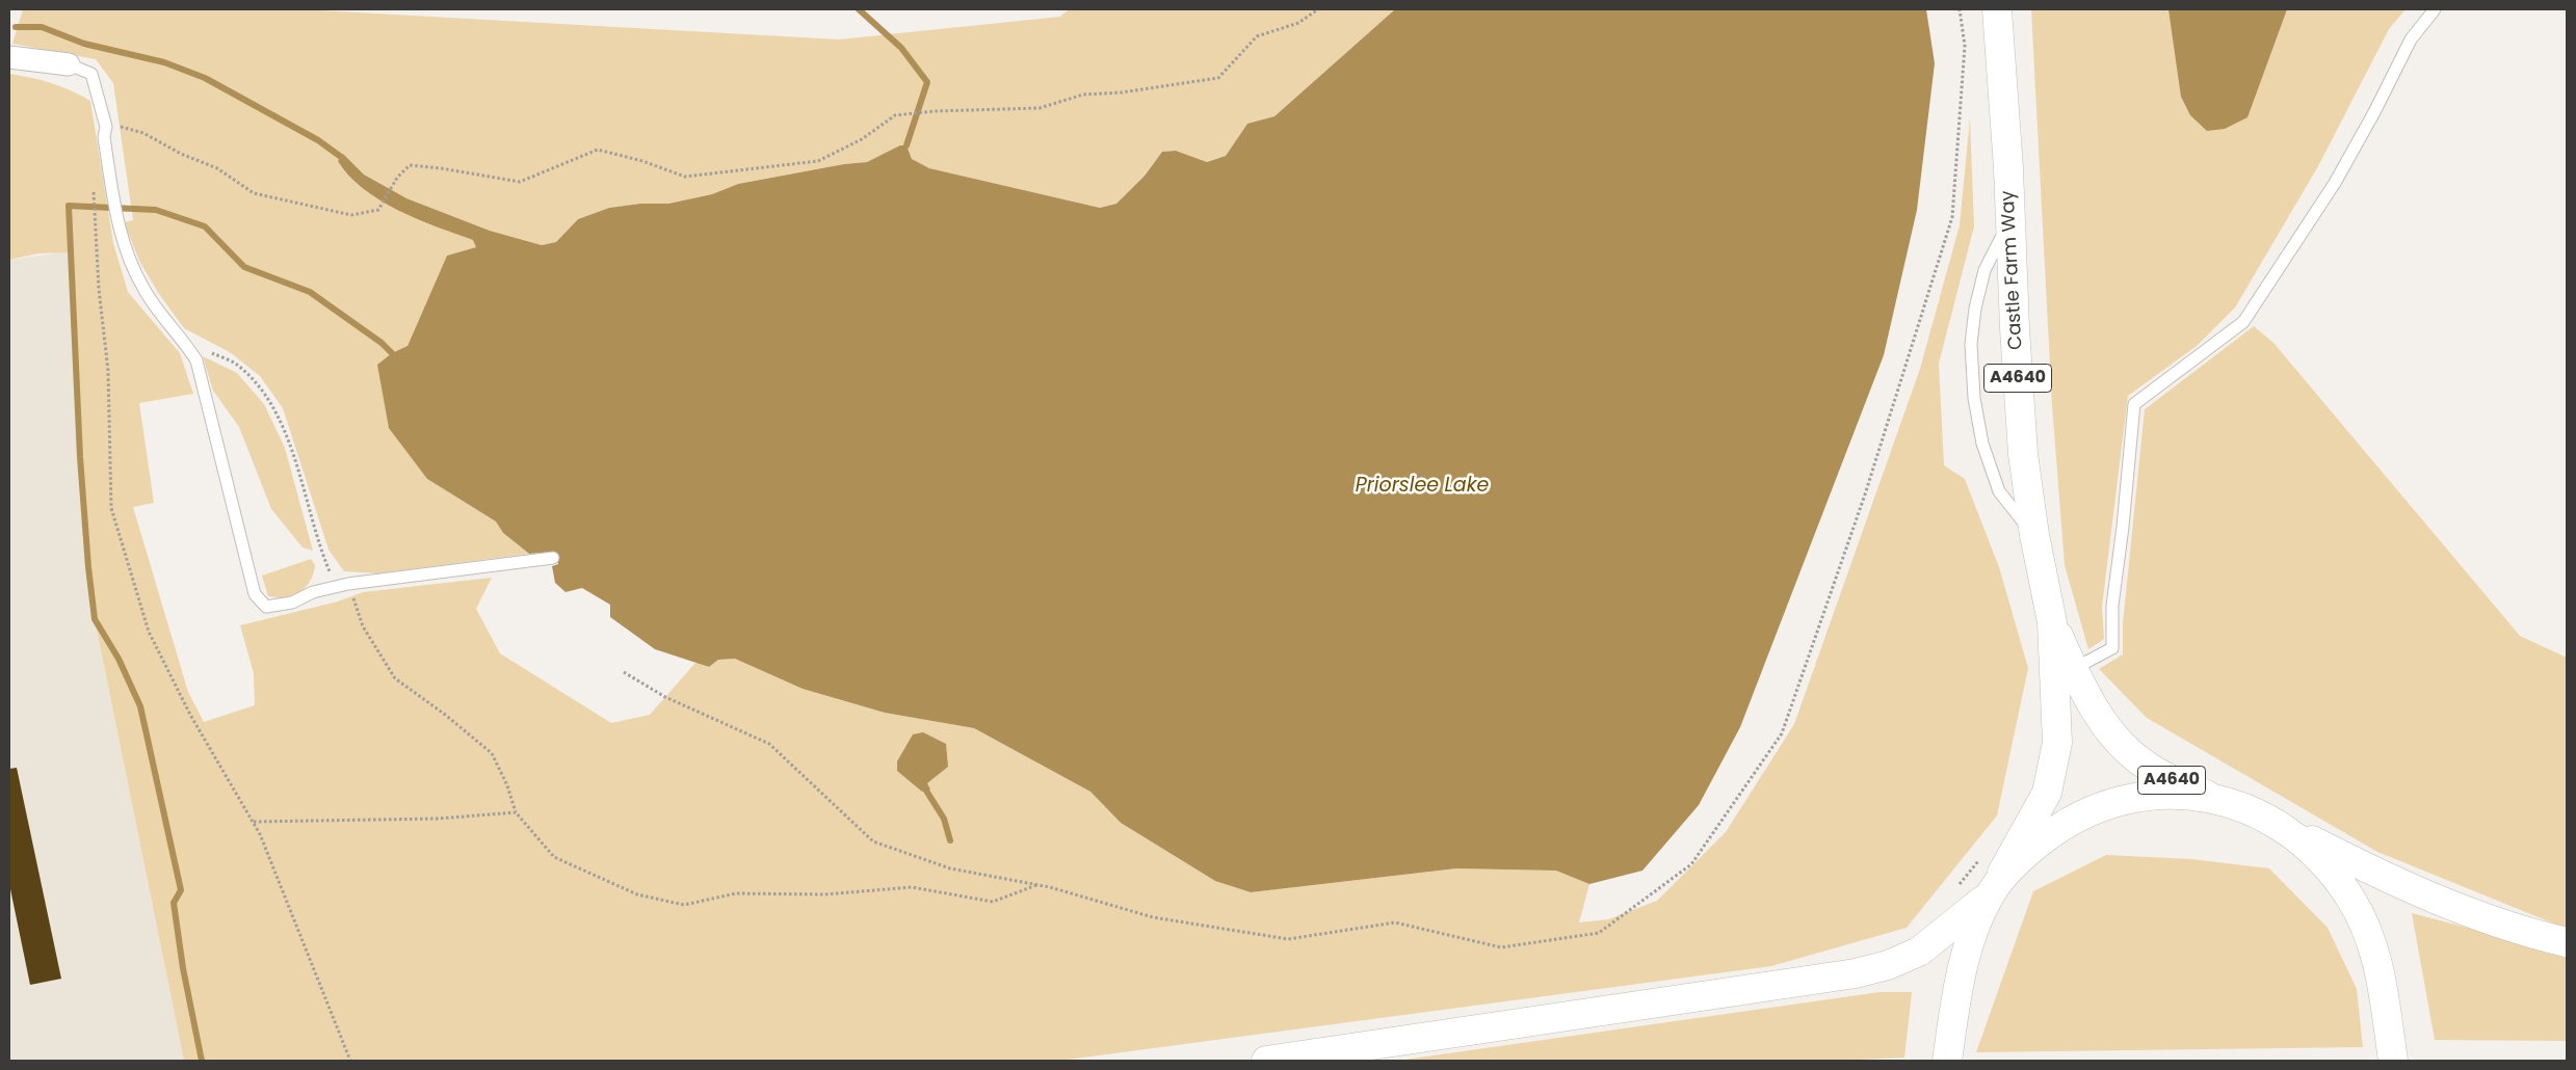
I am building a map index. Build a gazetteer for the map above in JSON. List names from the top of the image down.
{
  "streets": {
    "main road": ["Castle Farm Way", "A4640"]
  },
  "water": ["Priorslee Lake"]
}
